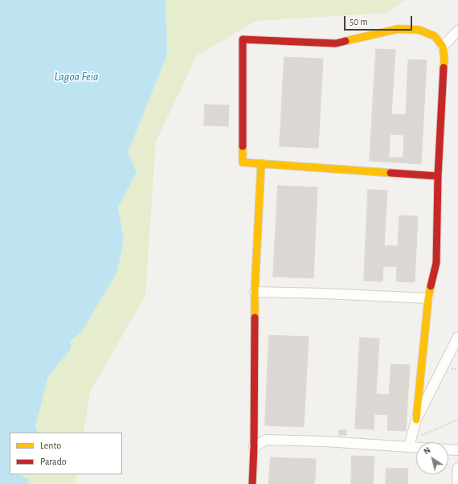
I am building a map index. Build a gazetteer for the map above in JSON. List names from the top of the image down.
{
  "water": ["Lagoa Feia"],
  "legend": ["Lento", "Parado"],
  "scale_bar": "50 m",
  "north": "top left"
}
